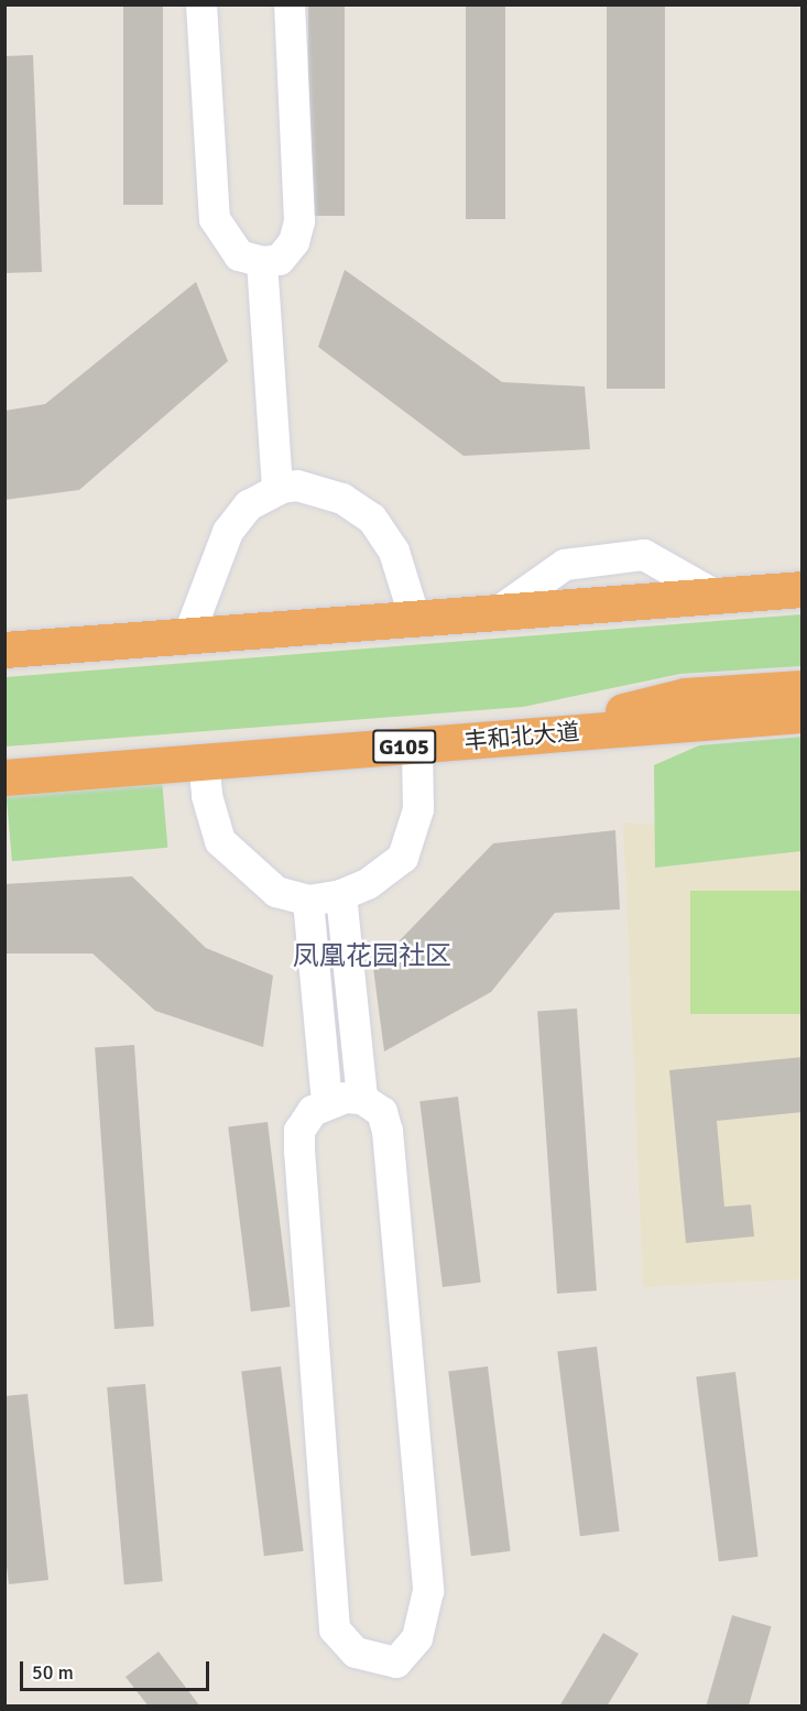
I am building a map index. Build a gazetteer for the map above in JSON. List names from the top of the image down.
{
  "streets": {
    "highway": ["丰和北大道", "G105"]
  },
  "districts": ["凤凰花园社区"],
  "scale_bar": "50 m"
}
